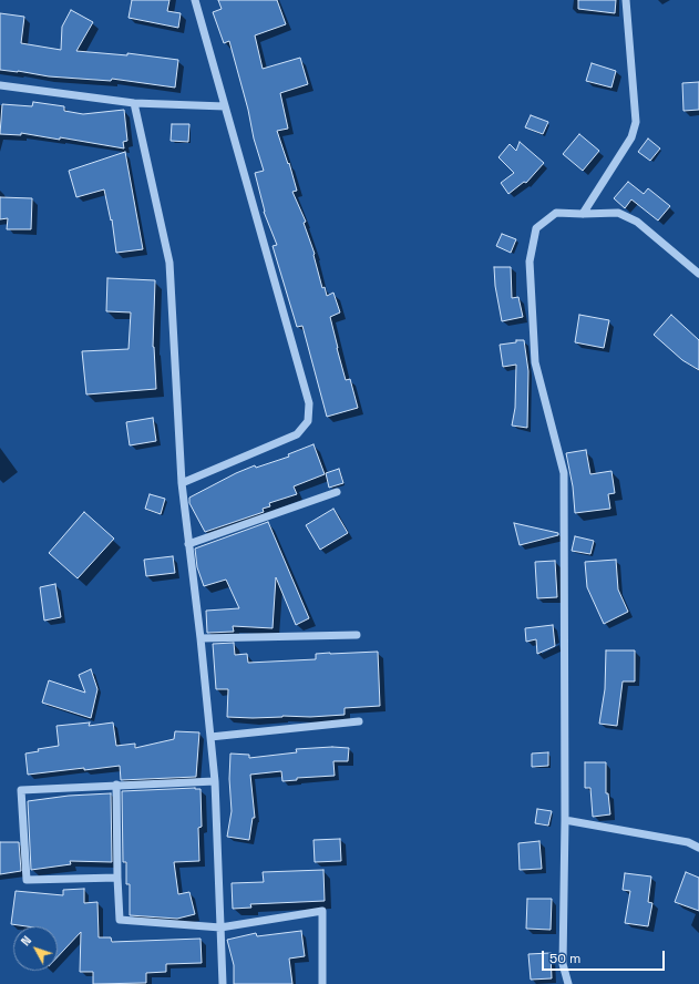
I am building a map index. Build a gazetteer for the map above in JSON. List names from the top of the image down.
{
  "scale_bar": "50 m",
  "north": "top left"
}
